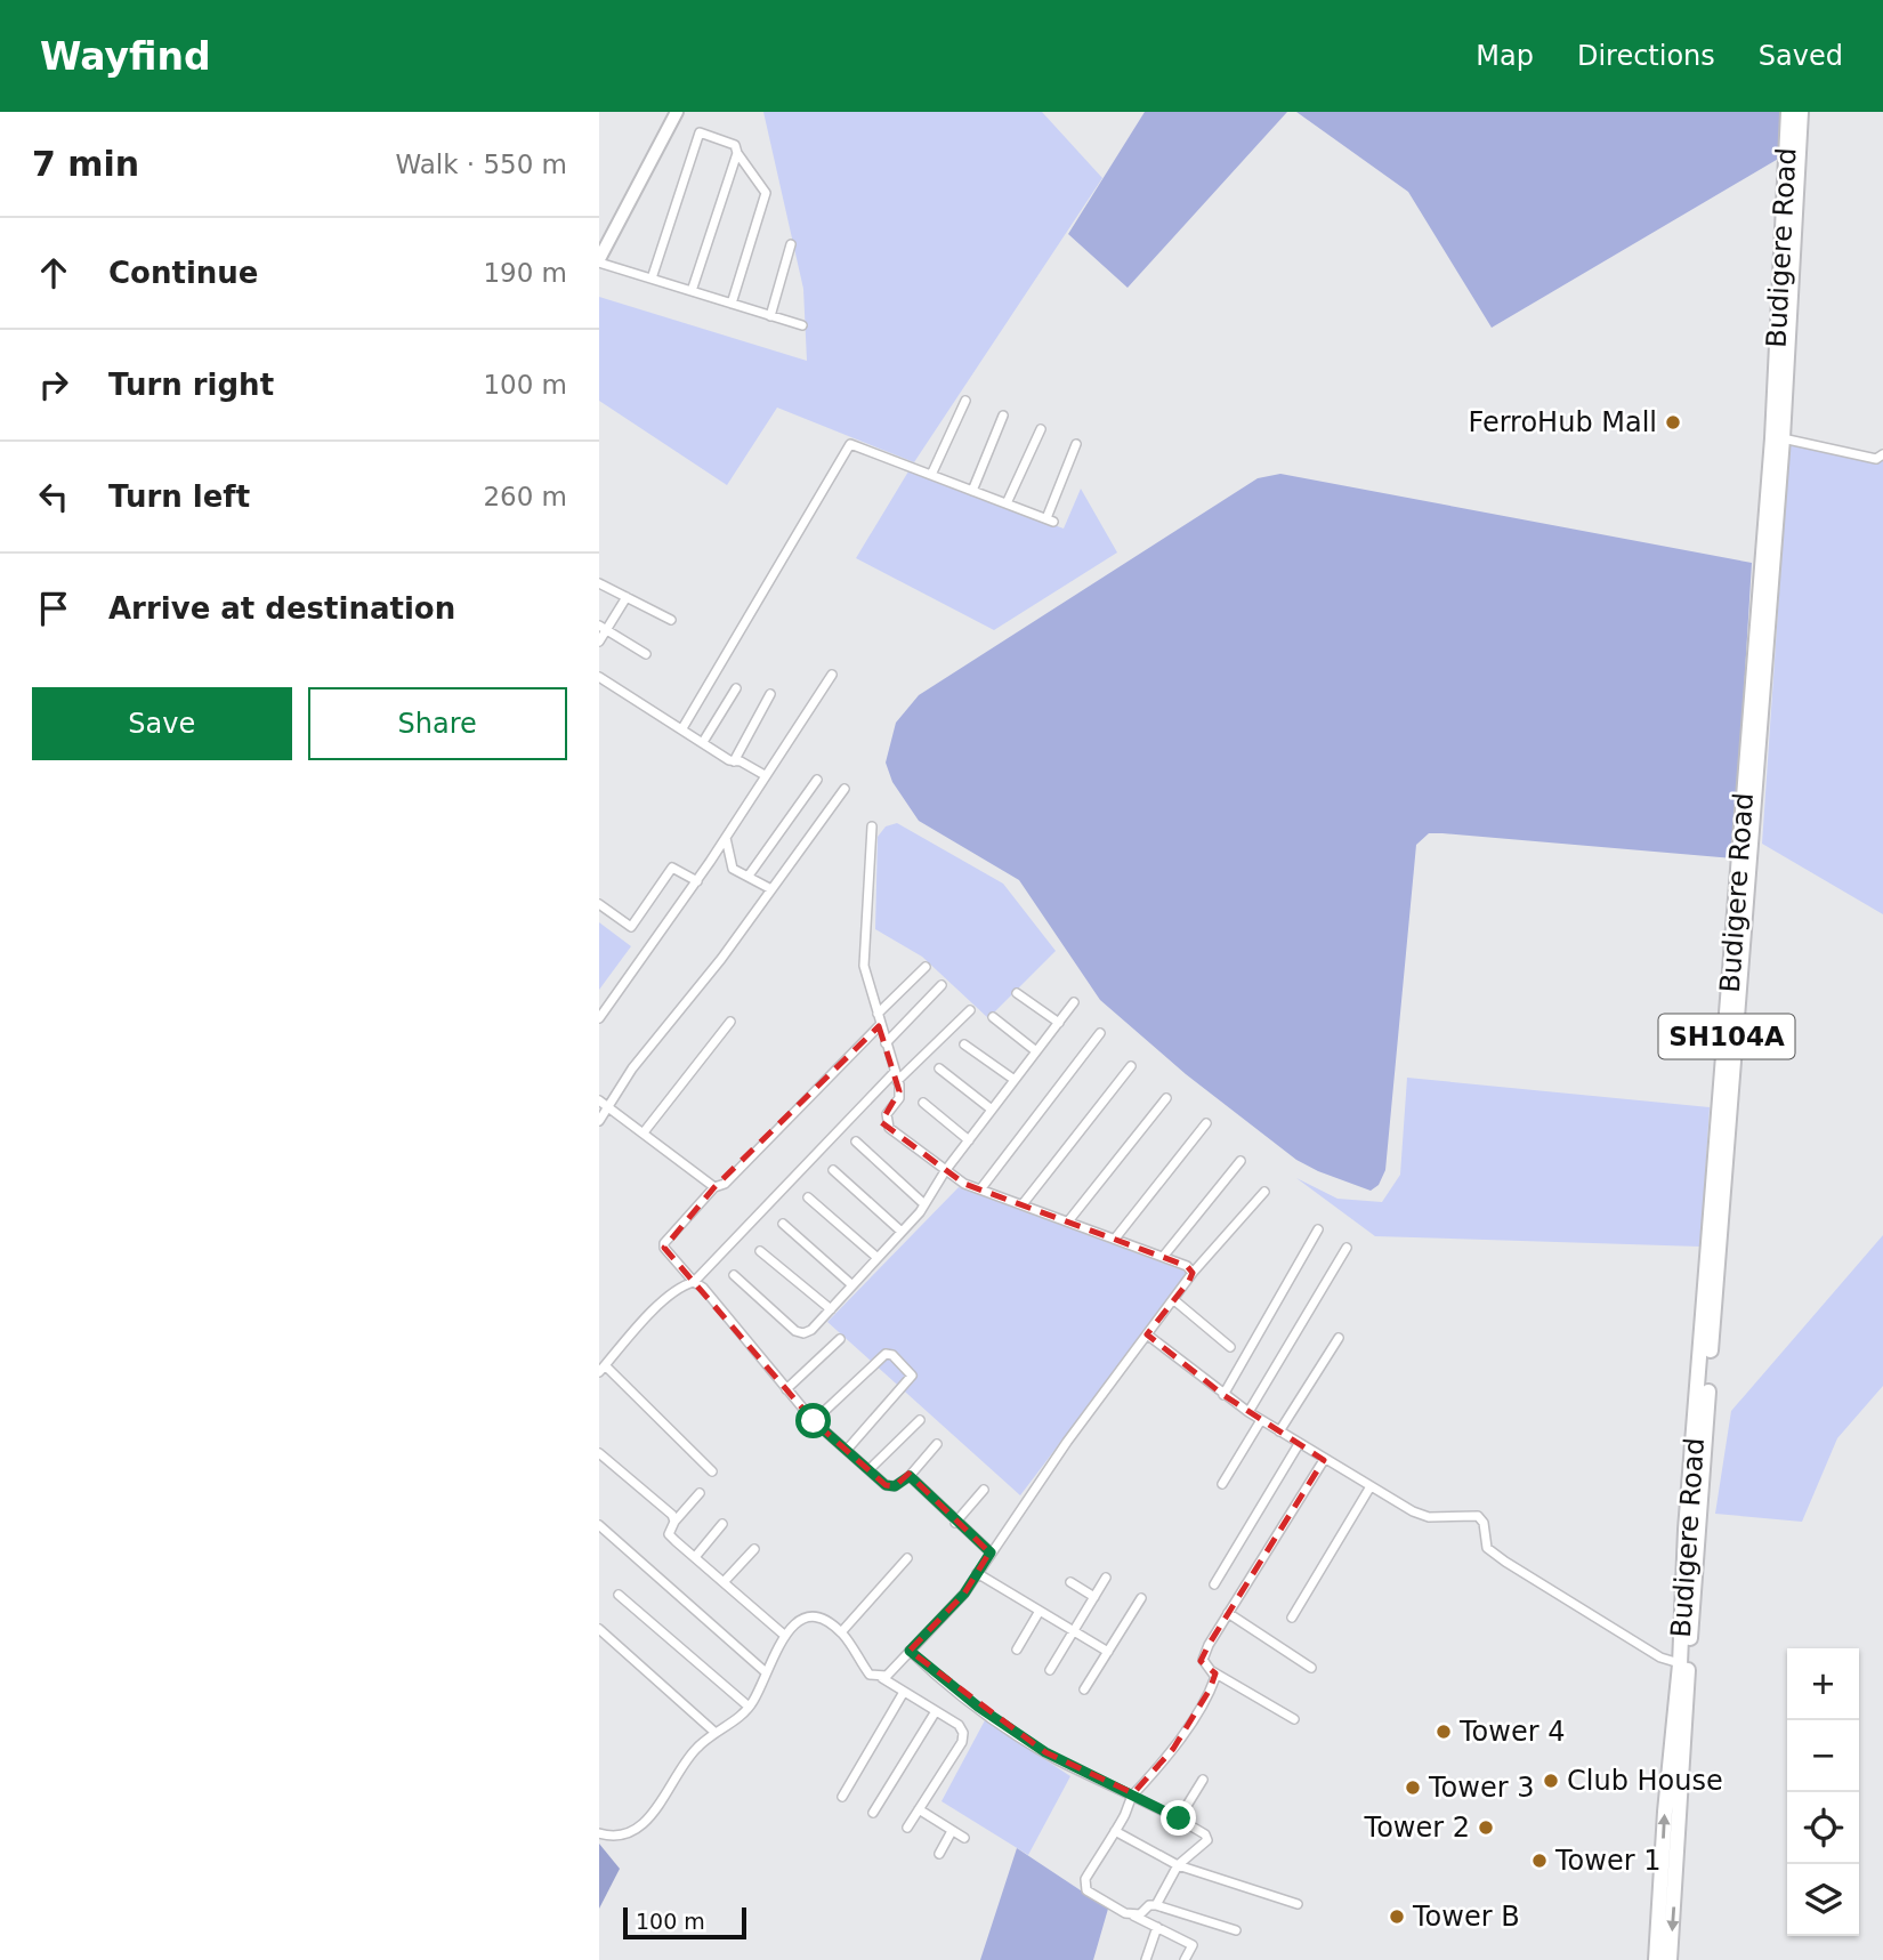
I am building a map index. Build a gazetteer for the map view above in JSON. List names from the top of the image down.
{
  "streets": {
    "main road": ["Budigere Road", "SH104A"]
  },
  "places": [
    "FerroHub Mall",
    "Tower 4",
    "Club House",
    "Tower 3",
    "Tower 2",
    "Tower 1",
    "Tower B"
  ],
  "scale_bar": "100 m",
  "page": {
    "header": "Wayfind",
    "nav": ["Map", "Directions", "Saved"],
    "heading": ["7 min", "Walk · 550 m"],
    "list": [
      ["Continue", "190 m"],
      ["Turn right", "100 m"],
      ["Turn left", "260 m"],
      "Arrive at destination"
    ],
    "buttons": ["Save", "Share"],
    "map_buttons": ["+", "−"],
    "scale": "100 m"
  }
}
